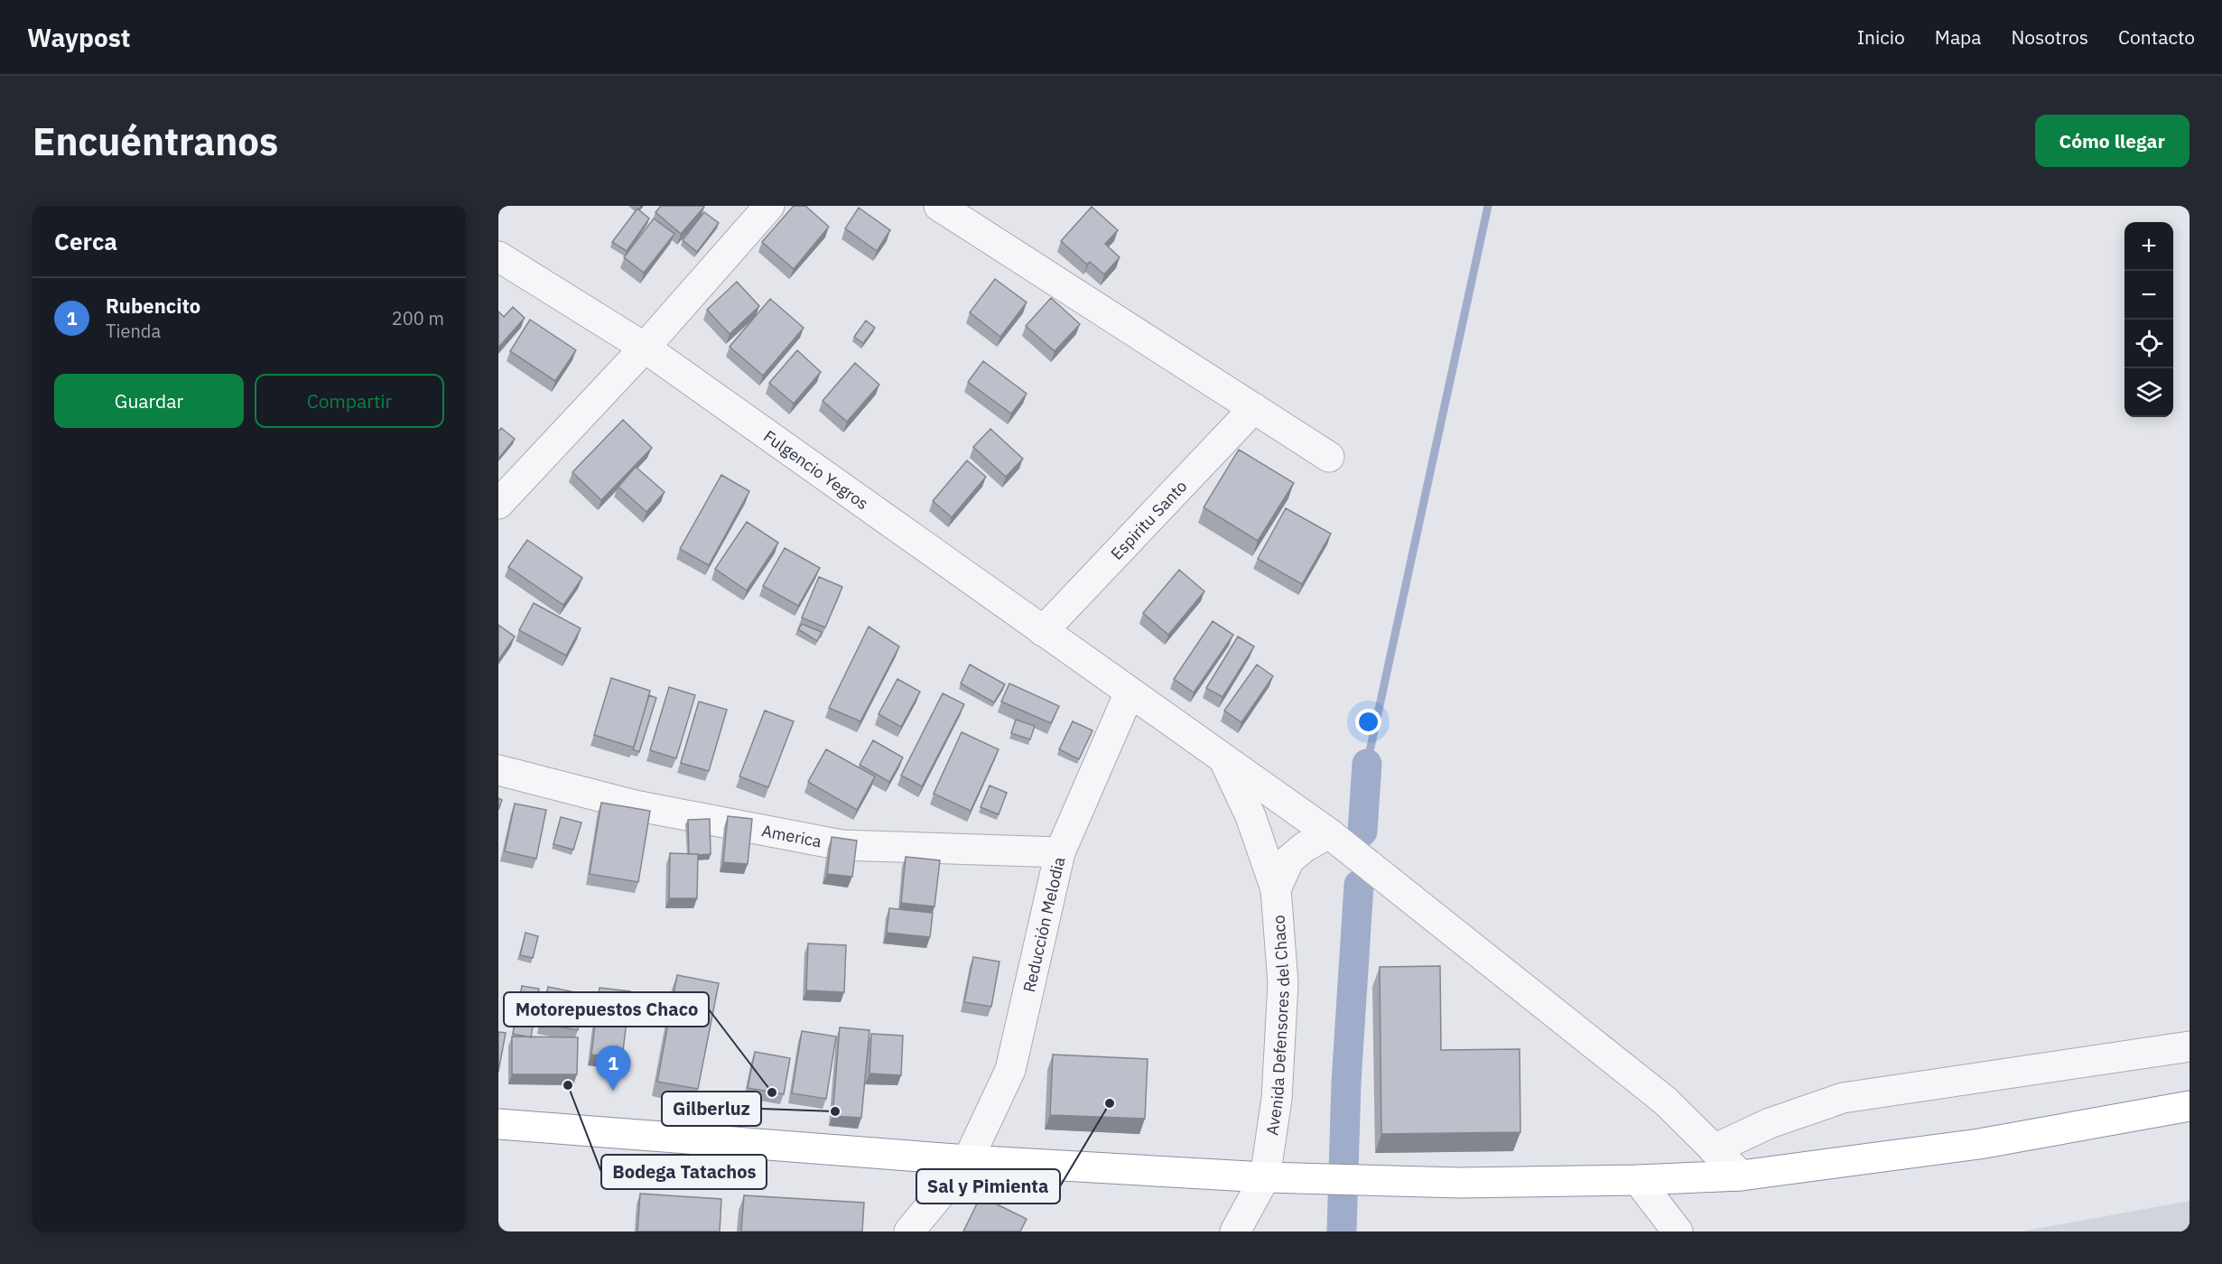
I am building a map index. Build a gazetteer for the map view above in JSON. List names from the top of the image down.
{
  "streets": {
    "street": [
      "Fulgencio Yegros",
      "Espiritu Santo",
      "America",
      "Reducción Melodia",
      "Avenida Defensores del Chaco"
    ]
  },
  "crossings": [
    ["Fulgencio Yegros", "Espiritu Santo"],
    ["Fulgencio Yegros", "Reducción Melodia"],
    ["Fulgencio Yegros", "Avenida Defensores del Chaco"],
    ["America", "Reducción Melodia"]
  ],
  "places": [
    "Bodega Tatachos",
    "Motorepuestos Chaco",
    "Sal y Pimienta",
    "Gilberluz"
  ],
  "page": {
    "header": "Waypost",
    "nav": [
      "Inicio",
      "Mapa",
      "Nosotros",
      "Contacto"
    ],
    "buttons": [
      "Cómo llegar",
      ["Guardar", "Compartir"]
    ],
    "title": "Encuéntranos",
    "heading": "Cerca",
    "map_buttons": ["+", "−"],
    "list": [
      {
        "mark": "1",
        "name": "Rubencito",
        "note": "Tienda",
        "value": "200 m"
      }
    ],
    "pins": "1"
  }
}
